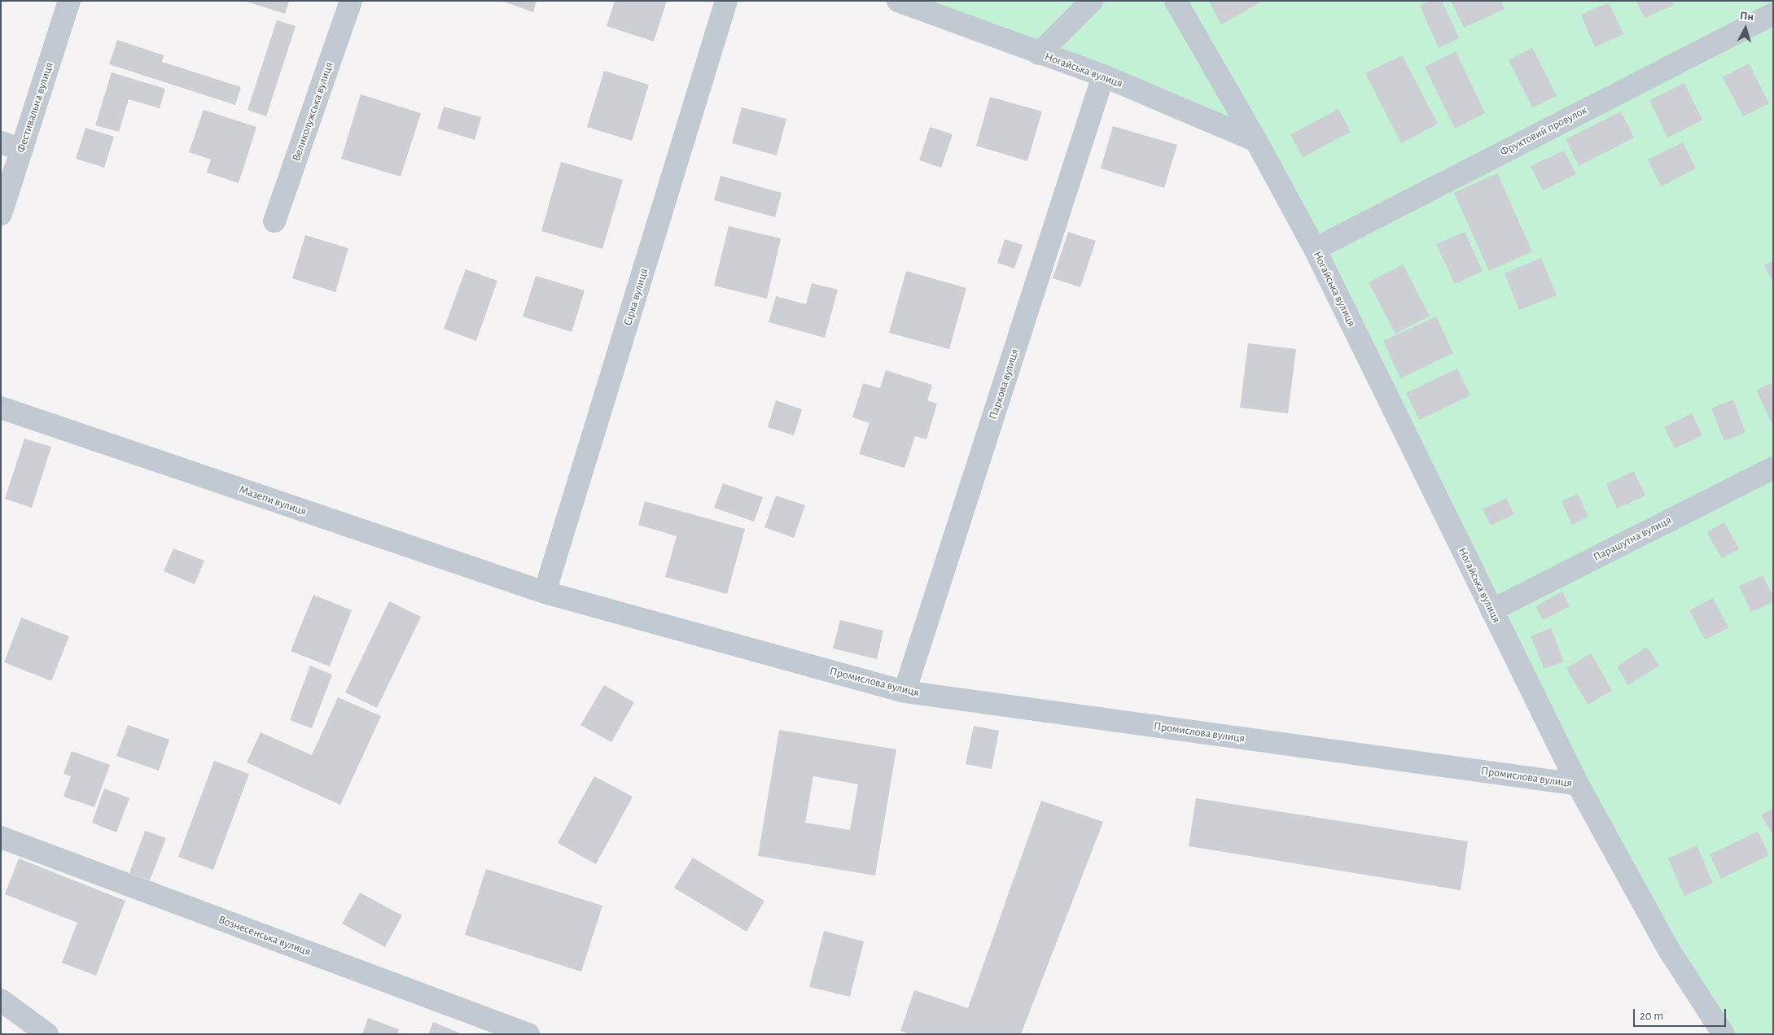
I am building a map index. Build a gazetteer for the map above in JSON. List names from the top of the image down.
{
  "streets": {
    "street": [
      "Ногайська вулиця",
      "Фестивальна вулиця",
      "Великолужська вулиця",
      "Фруктовий провулок",
      "Сірка вулиця",
      "Паркова вулиця",
      "Мазепи вулиця",
      "Парашутна вулиця",
      "Промислова вулиця",
      "Вознесенська вулиця"
    ]
  },
  "crossings": [
    ["Ногайська вулиця", "Фруктовий провулок"],
    ["Ногайська вулиця", "Паркова вулиця"],
    ["Ногайська вулиця", "Парашутна вулиця"],
    ["Ногайська вулиця", "Промислова вулиця"],
    ["Сірка вулиця", "Мазепи вулиця"],
    ["Сірка вулиця", "Промислова вулиця"],
    ["Паркова вулиця", "Промислова вулиця"],
    ["Мазепи вулиця", "Промислова вулиця"]
  ],
  "scale_bar": "20 m",
  "north": "top"
}
